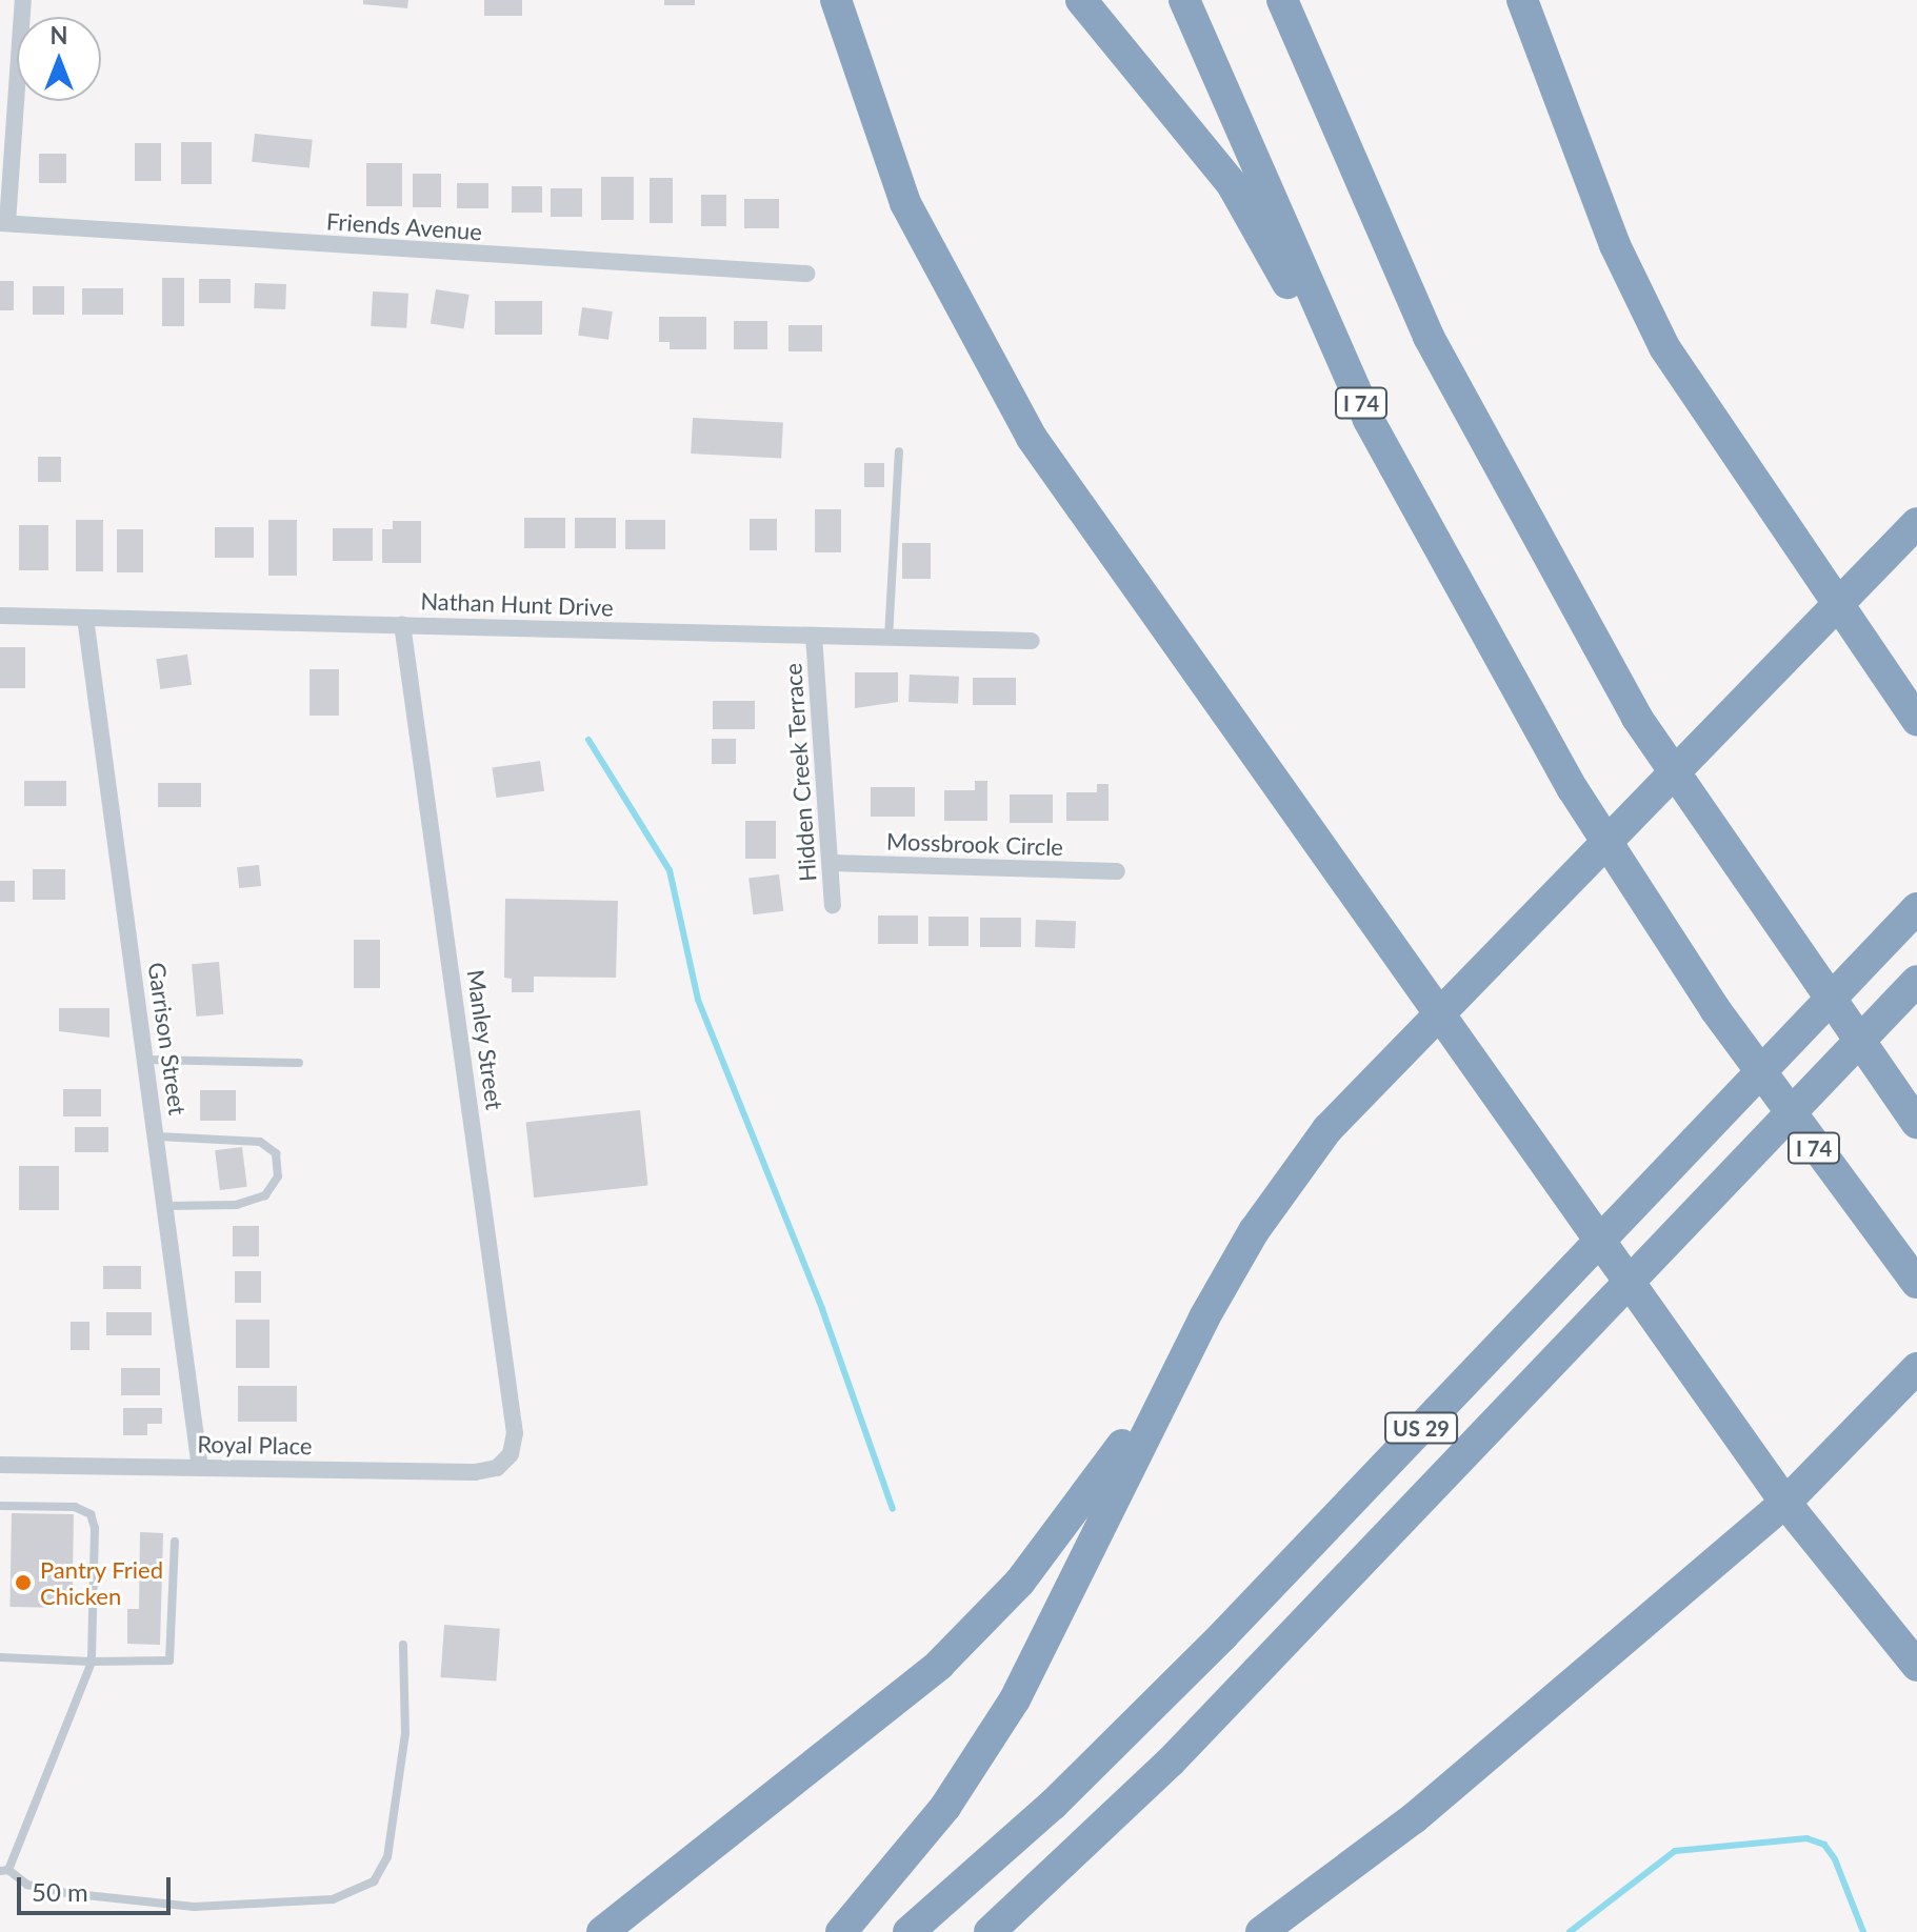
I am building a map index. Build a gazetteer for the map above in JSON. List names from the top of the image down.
{
  "streets": {
    "highway": ["I 74", "US 29"],
    "street": [
      "Friends Avenue",
      "Nathan Hunt Drive",
      "Hidden Creek Terrace",
      "Mossbrook Circle",
      "Garrison Street",
      "Manley Street",
      "Royal Place"
    ]
  },
  "crossings": [
    ["Nathan Hunt Drive", "Hidden Creek Terrace"],
    ["Nathan Hunt Drive", "Garrison Street"],
    ["Nathan Hunt Drive", "Manley Street"],
    ["Hidden Creek Terrace", "Mossbrook Circle"],
    ["Garrison Street", "Royal Place"],
    ["Manley Street", "Royal Place"]
  ],
  "places": ["Pantry Fried Chicken"],
  "scale_bar": "50 m",
  "north": "top"
}
